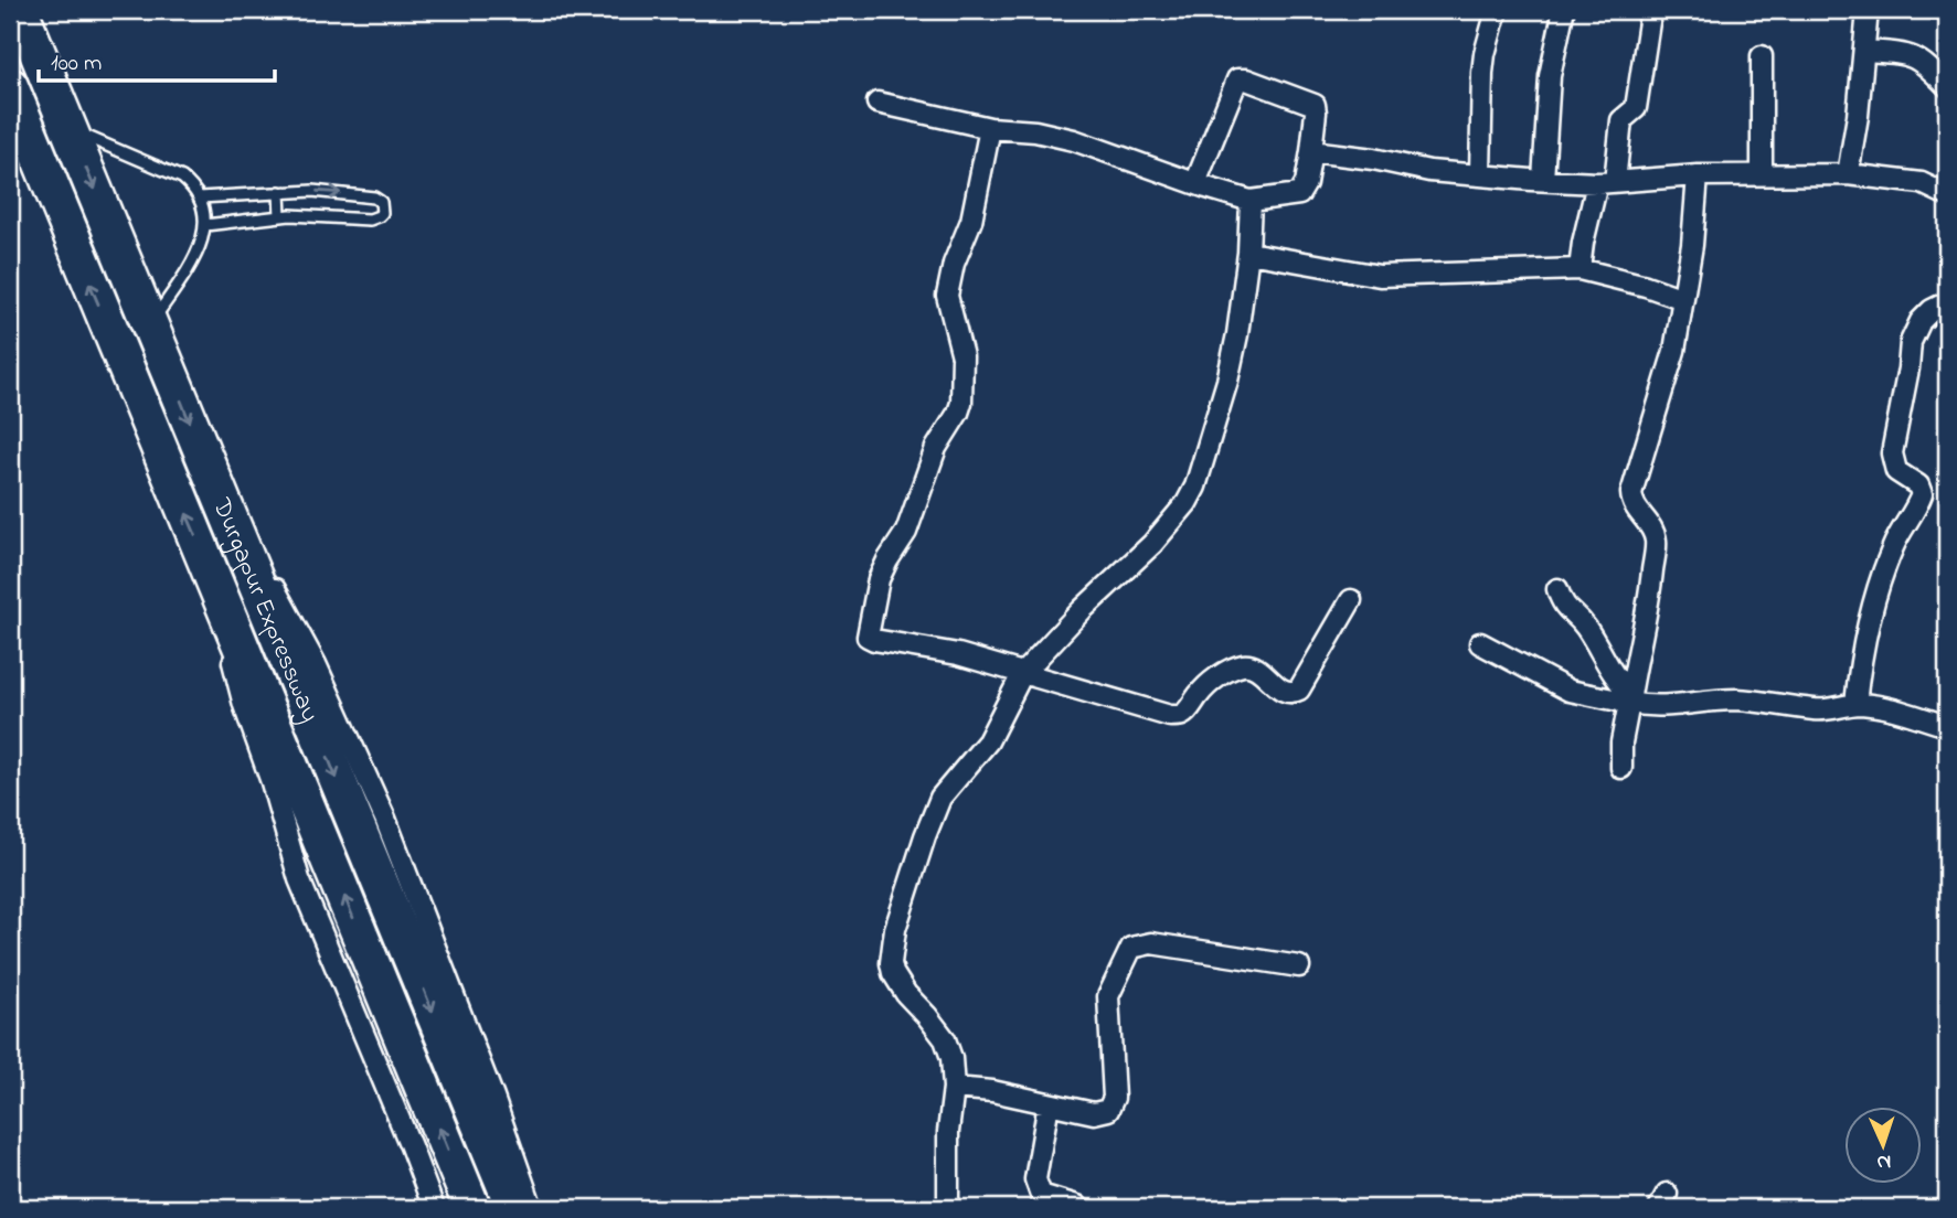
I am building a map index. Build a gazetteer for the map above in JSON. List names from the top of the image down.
{
  "streets": {
    "highway": ["Durgapur Expressway"]
  },
  "scale_bar": "100 m",
  "north": "bottom"
}
